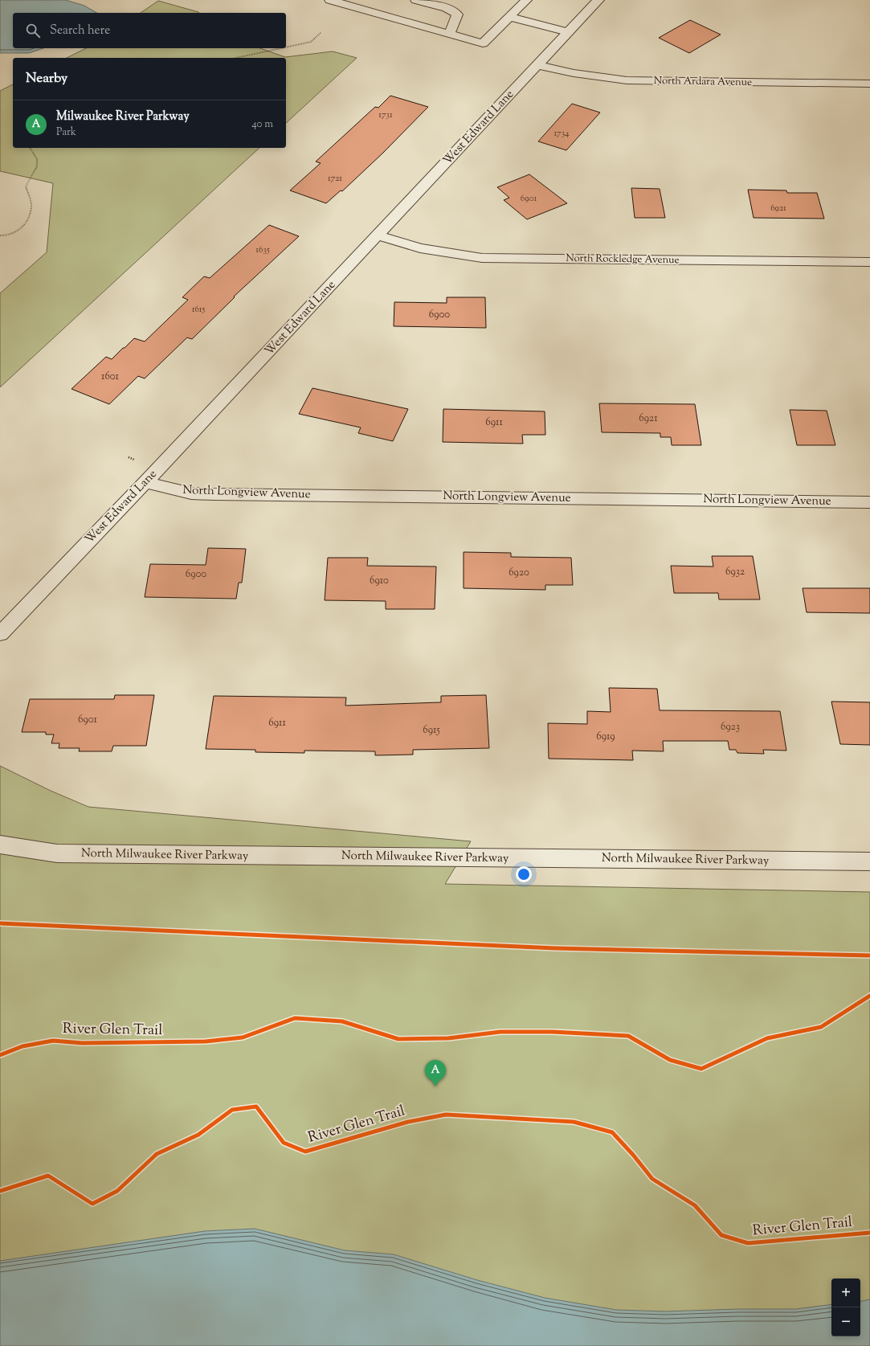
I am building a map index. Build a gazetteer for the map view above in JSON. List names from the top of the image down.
{
  "streets": {
    "street": [
      "North Ardara Avenue",
      "West Edward Lane",
      "North Rockledge Avenue",
      "North Longview Avenue",
      "North Milwaukee River Parkway"
    ],
    "cycle path": ["River Glen Trail"]
  },
  "crossings": [
    ["North Ardara Avenue", "West Edward Lane"],
    ["West Edward Lane", "North Rockledge Avenue"],
    ["West Edward Lane", "North Longview Avenue"]
  ],
  "house_numbers": [
    "1731",
    "1734",
    "1721",
    "6901",
    "6921",
    "1635",
    "1615",
    "6900",
    "1601",
    "6921",
    "6911",
    "6932",
    "6920",
    "6900",
    "6910",
    "6901",
    "6911",
    "6923",
    "6915",
    "6919"
  ],
  "page": {
    "search": "Search here",
    "heading": "Nearby",
    "list": [
      {
        "mark": "A",
        "name": "Milwaukee River Parkway",
        "note": "Park",
        "value": "40 m"
      }
    ],
    "pins": "A",
    "map_buttons": ["+", "−"]
  }
}
